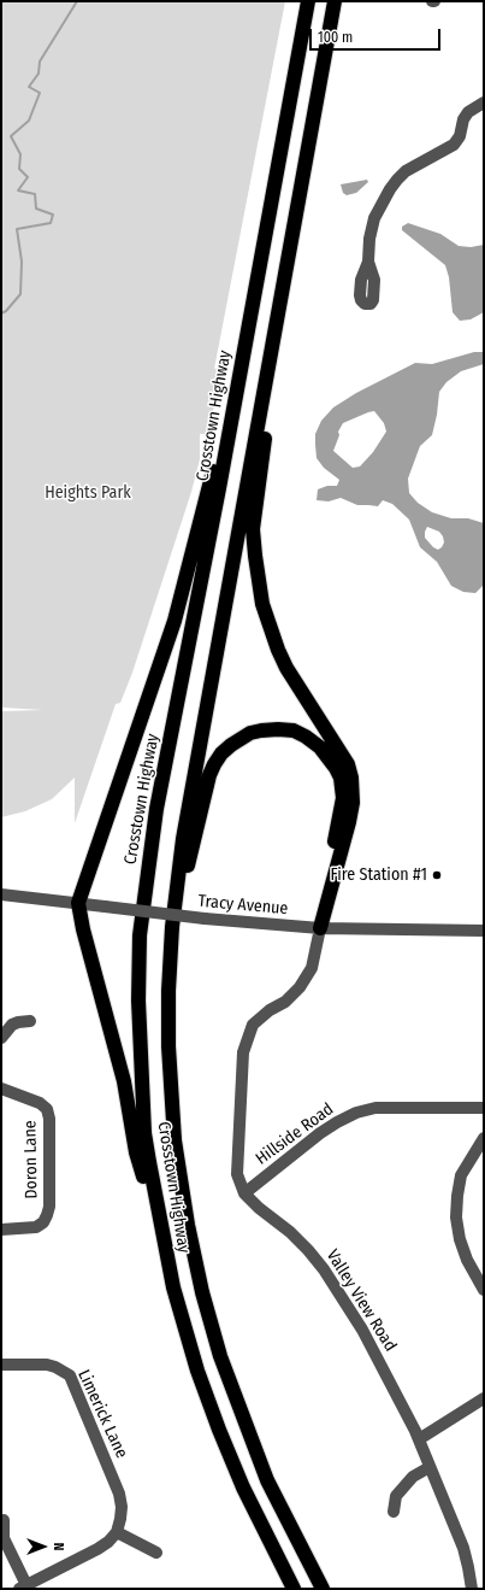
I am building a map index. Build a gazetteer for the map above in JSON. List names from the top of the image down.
{
  "streets": {
    "highway": ["Crosstown Highway"],
    "street": [
      "Tracy Avenue",
      "Hillside Road",
      "Doron Lane",
      "Valley View Road",
      "Limerick Lane"
    ]
  },
  "crossings": [
    ["Tracy Avenue", "Valley View Road"],
    ["Hillside Road", "Valley View Road"]
  ],
  "parks": ["Heights Park"],
  "places": ["Fire Station #1"],
  "scale_bar": "100 m",
  "north": "right"
}
